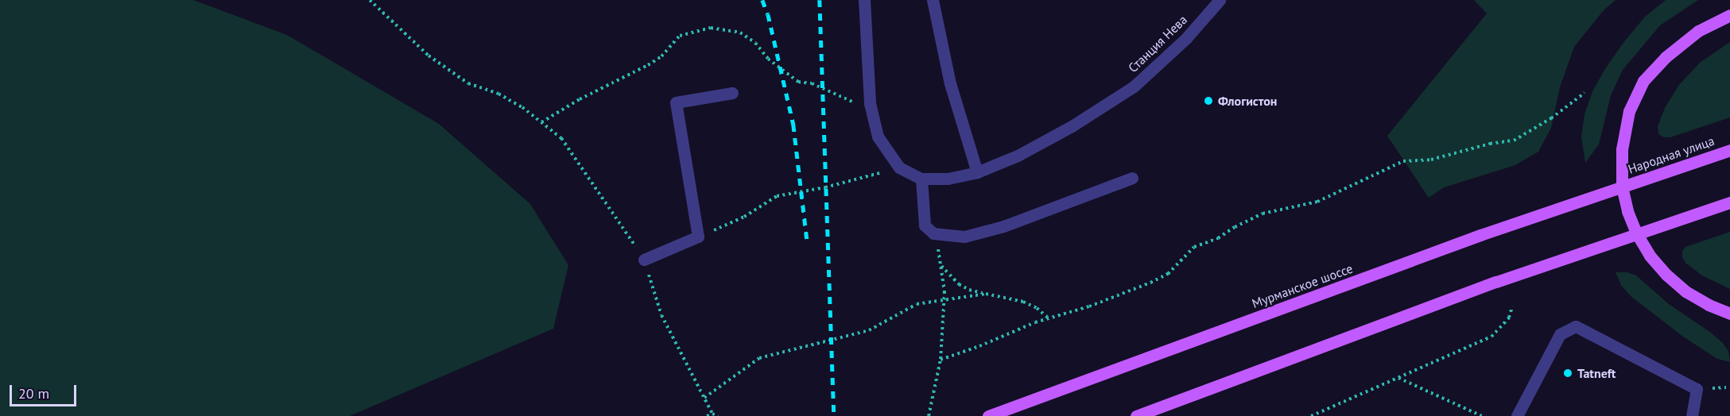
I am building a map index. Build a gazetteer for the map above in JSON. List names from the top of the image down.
{
  "streets": {
    "main road": ["Народная улица", "Мурманское шоссе"],
    "street": ["Станция Нева"]
  },
  "crossings": [
    ["Народная улица", "Мурманское шоссе"]
  ],
  "places": ["Флогистон", "Tatneft"],
  "scale_bar": "20 m"
}
